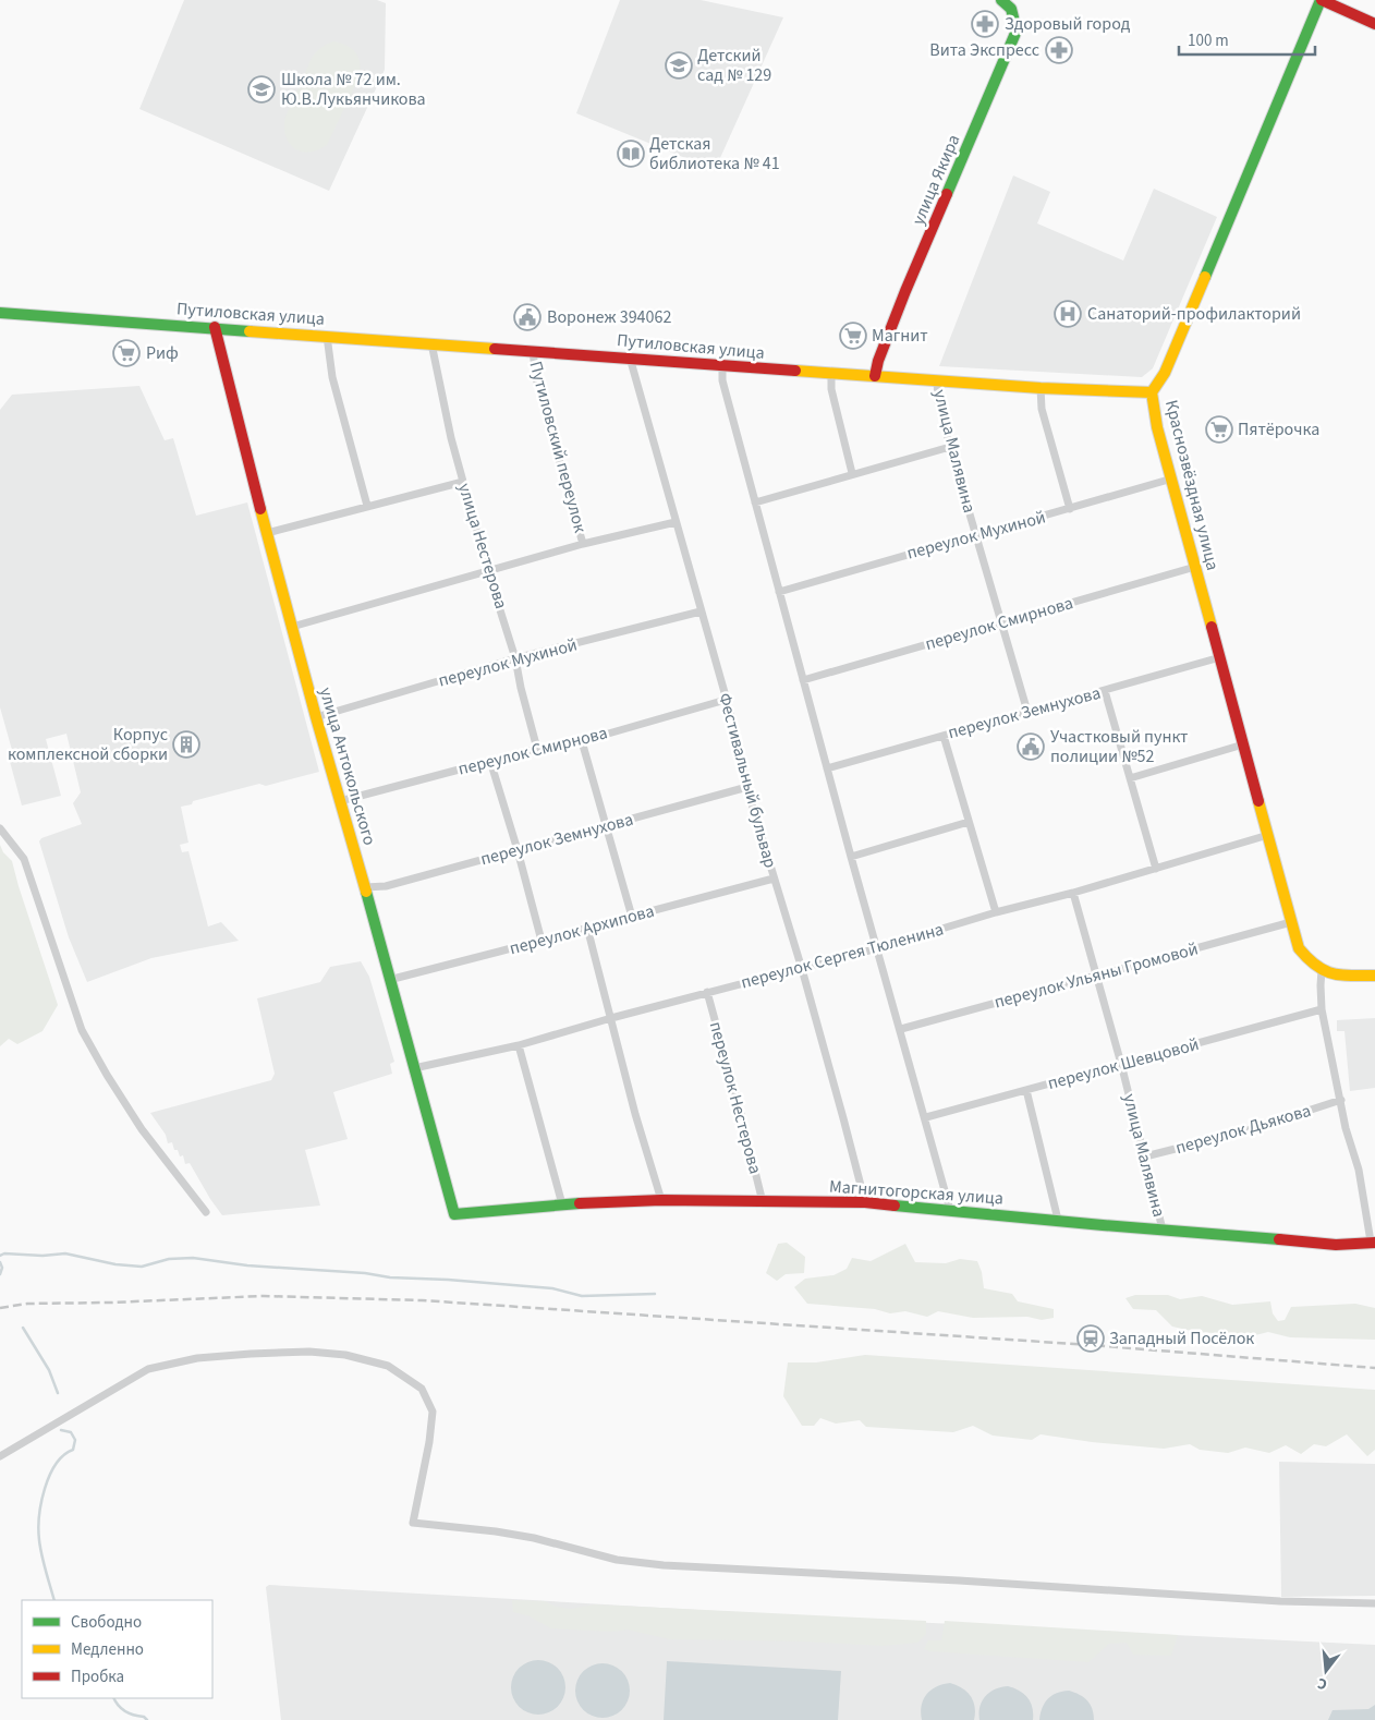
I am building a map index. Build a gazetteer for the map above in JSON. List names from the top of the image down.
{
  "streets": {
    "street": [
      "улица Якира",
      "Путиловская улица",
      "Путиловский переулок",
      "улица Малявина",
      "Краснозвёздная улица",
      "переулок Мухиной",
      "улица Нестерова",
      "переулок Смирнова",
      "переулок Земнухова",
      "улица Антокольского",
      "Фестивальный бульвар",
      "переулок Архипова",
      "переулок Сергея Тюленина",
      "переулок Ульяны Громовой",
      "переулок Шевцовой",
      "переулок Нестерова",
      "переулок Дьякова",
      "Магнитогорская улица"
    ]
  },
  "crossings": [
    ["улица Якира", "Путиловская улица"],
    ["Путиловская улица", "Путиловский переулок"],
    ["Путиловская улица", "улица Малявина"],
    ["Путиловская улица", "Краснозвёздная улица"],
    ["Путиловская улица", "улица Нестерова"],
    ["Путиловская улица", "улица Антокольского"],
    ["Путиловская улица", "Фестивальный бульвар"],
    ["улица Малявина", "переулок Мухиной"],
    ["улица Малявина", "переулок Смирнова"],
    ["улица Малявина", "переулок Земнухова"],
    ["улица Малявина", "переулок Сергея Тюленина"],
    ["улица Малявина", "переулок Ульяны Громовой"],
    ["улица Малявина", "переулок Шевцовой"],
    ["улица Малявина", "переулок Дьякова"],
    ["улица Малявина", "Магнитогорская улица"],
    ["Краснозвёздная улица", "переулок Мухиной"],
    ["Краснозвёздная улица", "переулок Смирнова"],
    ["Краснозвёздная улица", "переулок Земнухова"],
    ["Краснозвёздная улица", "переулок Сергея Тюленина"],
    ["Краснозвёздная улица", "переулок Ульяны Громовой"],
    ["переулок Мухиной", "улица Нестерова"],
    ["переулок Мухиной", "улица Антокольского"],
    ["переулок Мухиной", "Фестивальный бульвар"],
    ["улица Нестерова", "переулок Смирнова"],
    ["переулок Смирнова", "улица Антокольского"],
    ["переулок Смирнова", "Фестивальный бульвар"],
    ["переулок Земнухова", "улица Антокольского"],
    ["переулок Земнухова", "Фестивальный бульвар"],
    ["улица Антокольского", "переулок Архипова"],
    ["улица Антокольского", "переулок Сергея Тюленина"],
    ["улица Антокольского", "Магнитогорская улица"],
    ["Фестивальный бульвар", "переулок Архипова"],
    ["Фестивальный бульвар", "переулок Сергея Тюленина"],
    ["Фестивальный бульвар", "Магнитогорская улица"],
    ["переулок Сергея Тюленина", "переулок Нестерова"],
    ["переулок Нестерова", "Магнитогорская улица"]
  ],
  "places": {
    "pharmacy": ["Здоровый город", "Вита Экспресс"],
    "school or university": ["Детский сад № 129", "Школа № 72 им. Ю.В.Лукьянчикова"],
    "library": ["Детская библиотека № 41"],
    "hospital": ["Cанаторий-профилакторий"],
    "public building": ["Воронеж 394062", "Участковый пункт полиции №52"],
    "supermarket": ["Магнит", "Риф", "Пятёрочка"],
    "building": ["Корпус комплексной сборки"],
    "station": ["Западный Посёлок"]
  },
  "legend": ["Свободно", "Медленно", "Пробка"],
  "scale_bar": "100 m",
  "north": "bottom"
}
